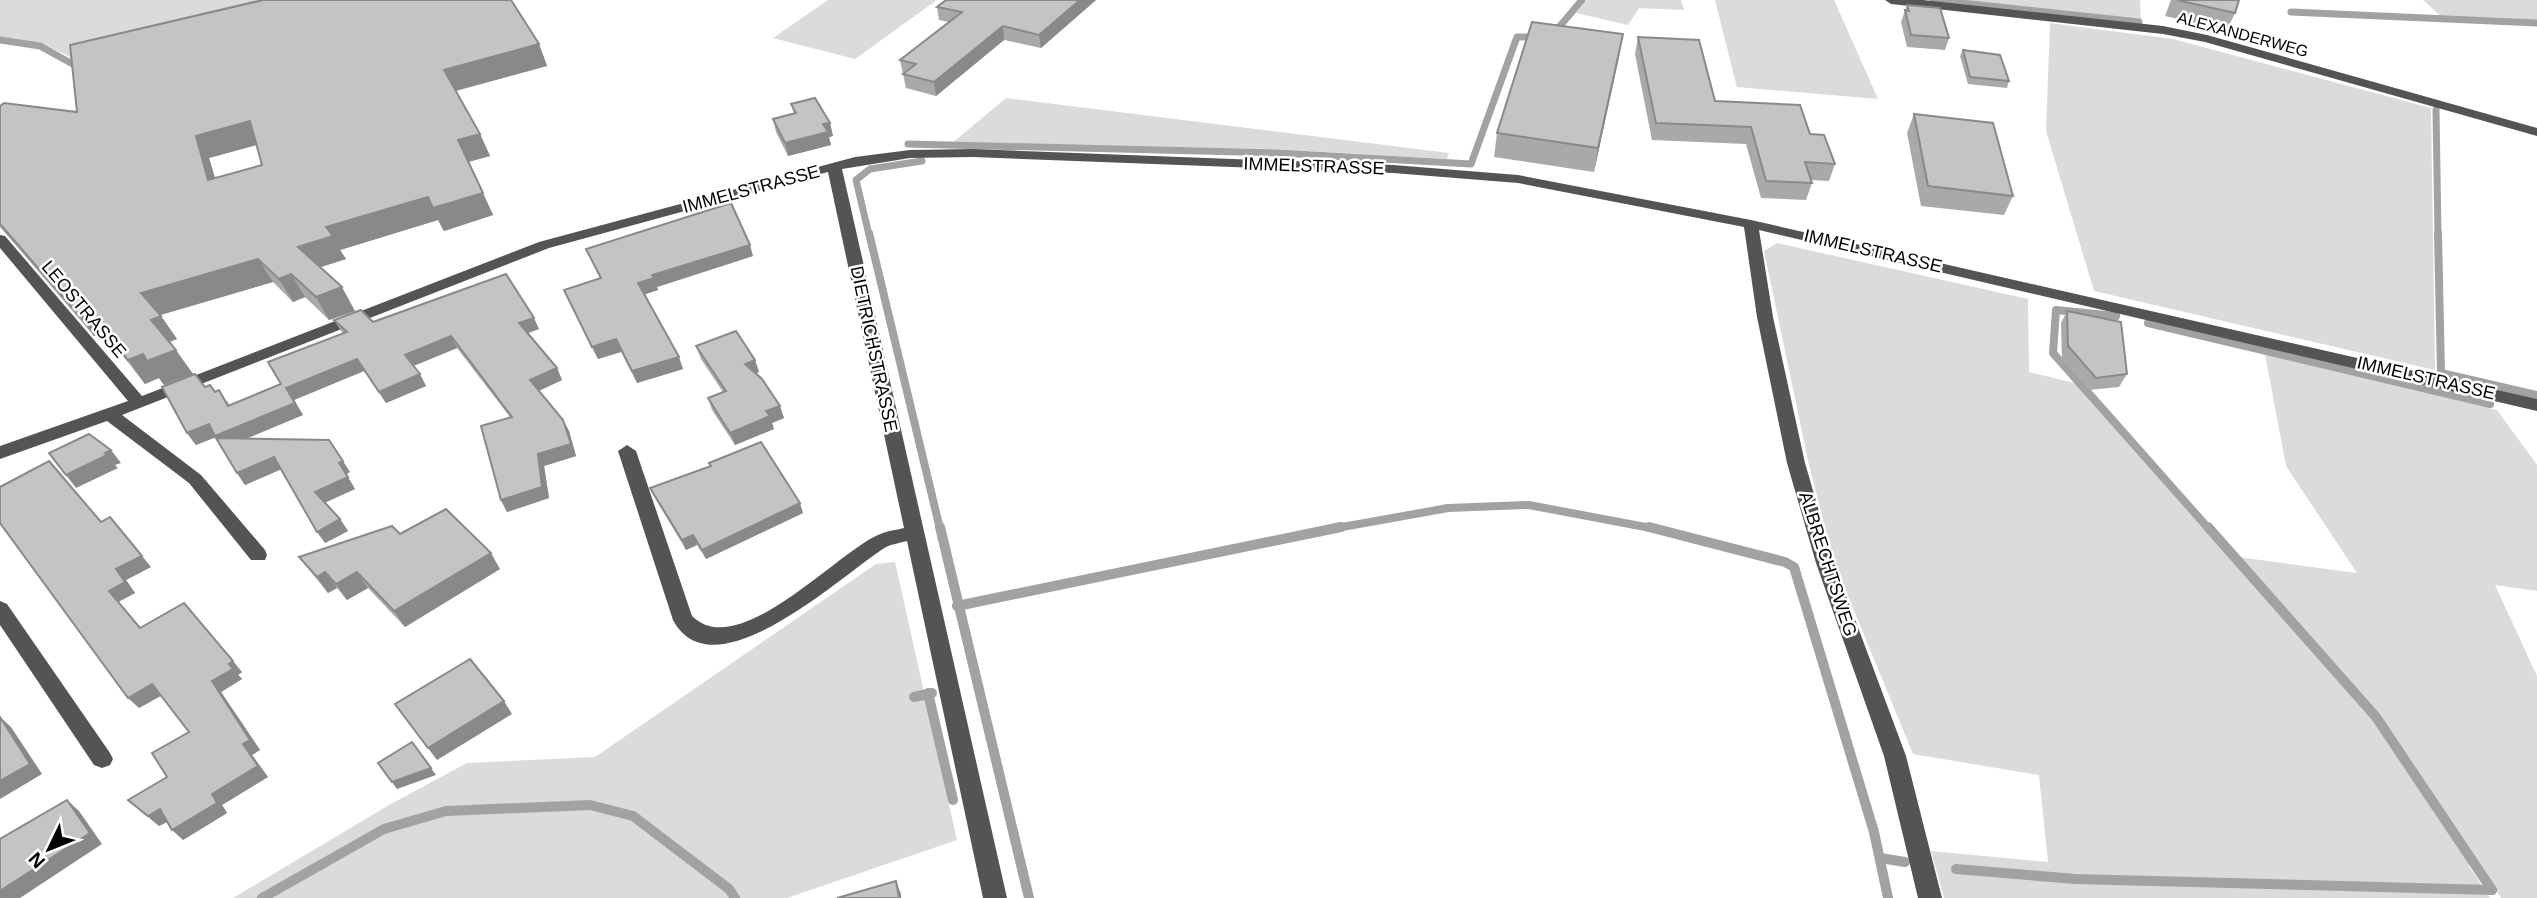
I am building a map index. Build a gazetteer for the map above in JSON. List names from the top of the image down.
{
  "streets": {
    "street": [
      "ALEXANDERWEG",
      "IMMELSTRASSE",
      "LEOSTRASSE",
      "DIETRICHSTRASSE",
      "ALBRECHTSWEG"
    ]
  },
  "crossings": [
    ["IMMELSTRASSE", "LEOSTRASSE"],
    ["IMMELSTRASSE", "DIETRICHSTRASSE"],
    ["IMMELSTRASSE", "ALBRECHTSWEG"]
  ],
  "north": "bottom left"
}
